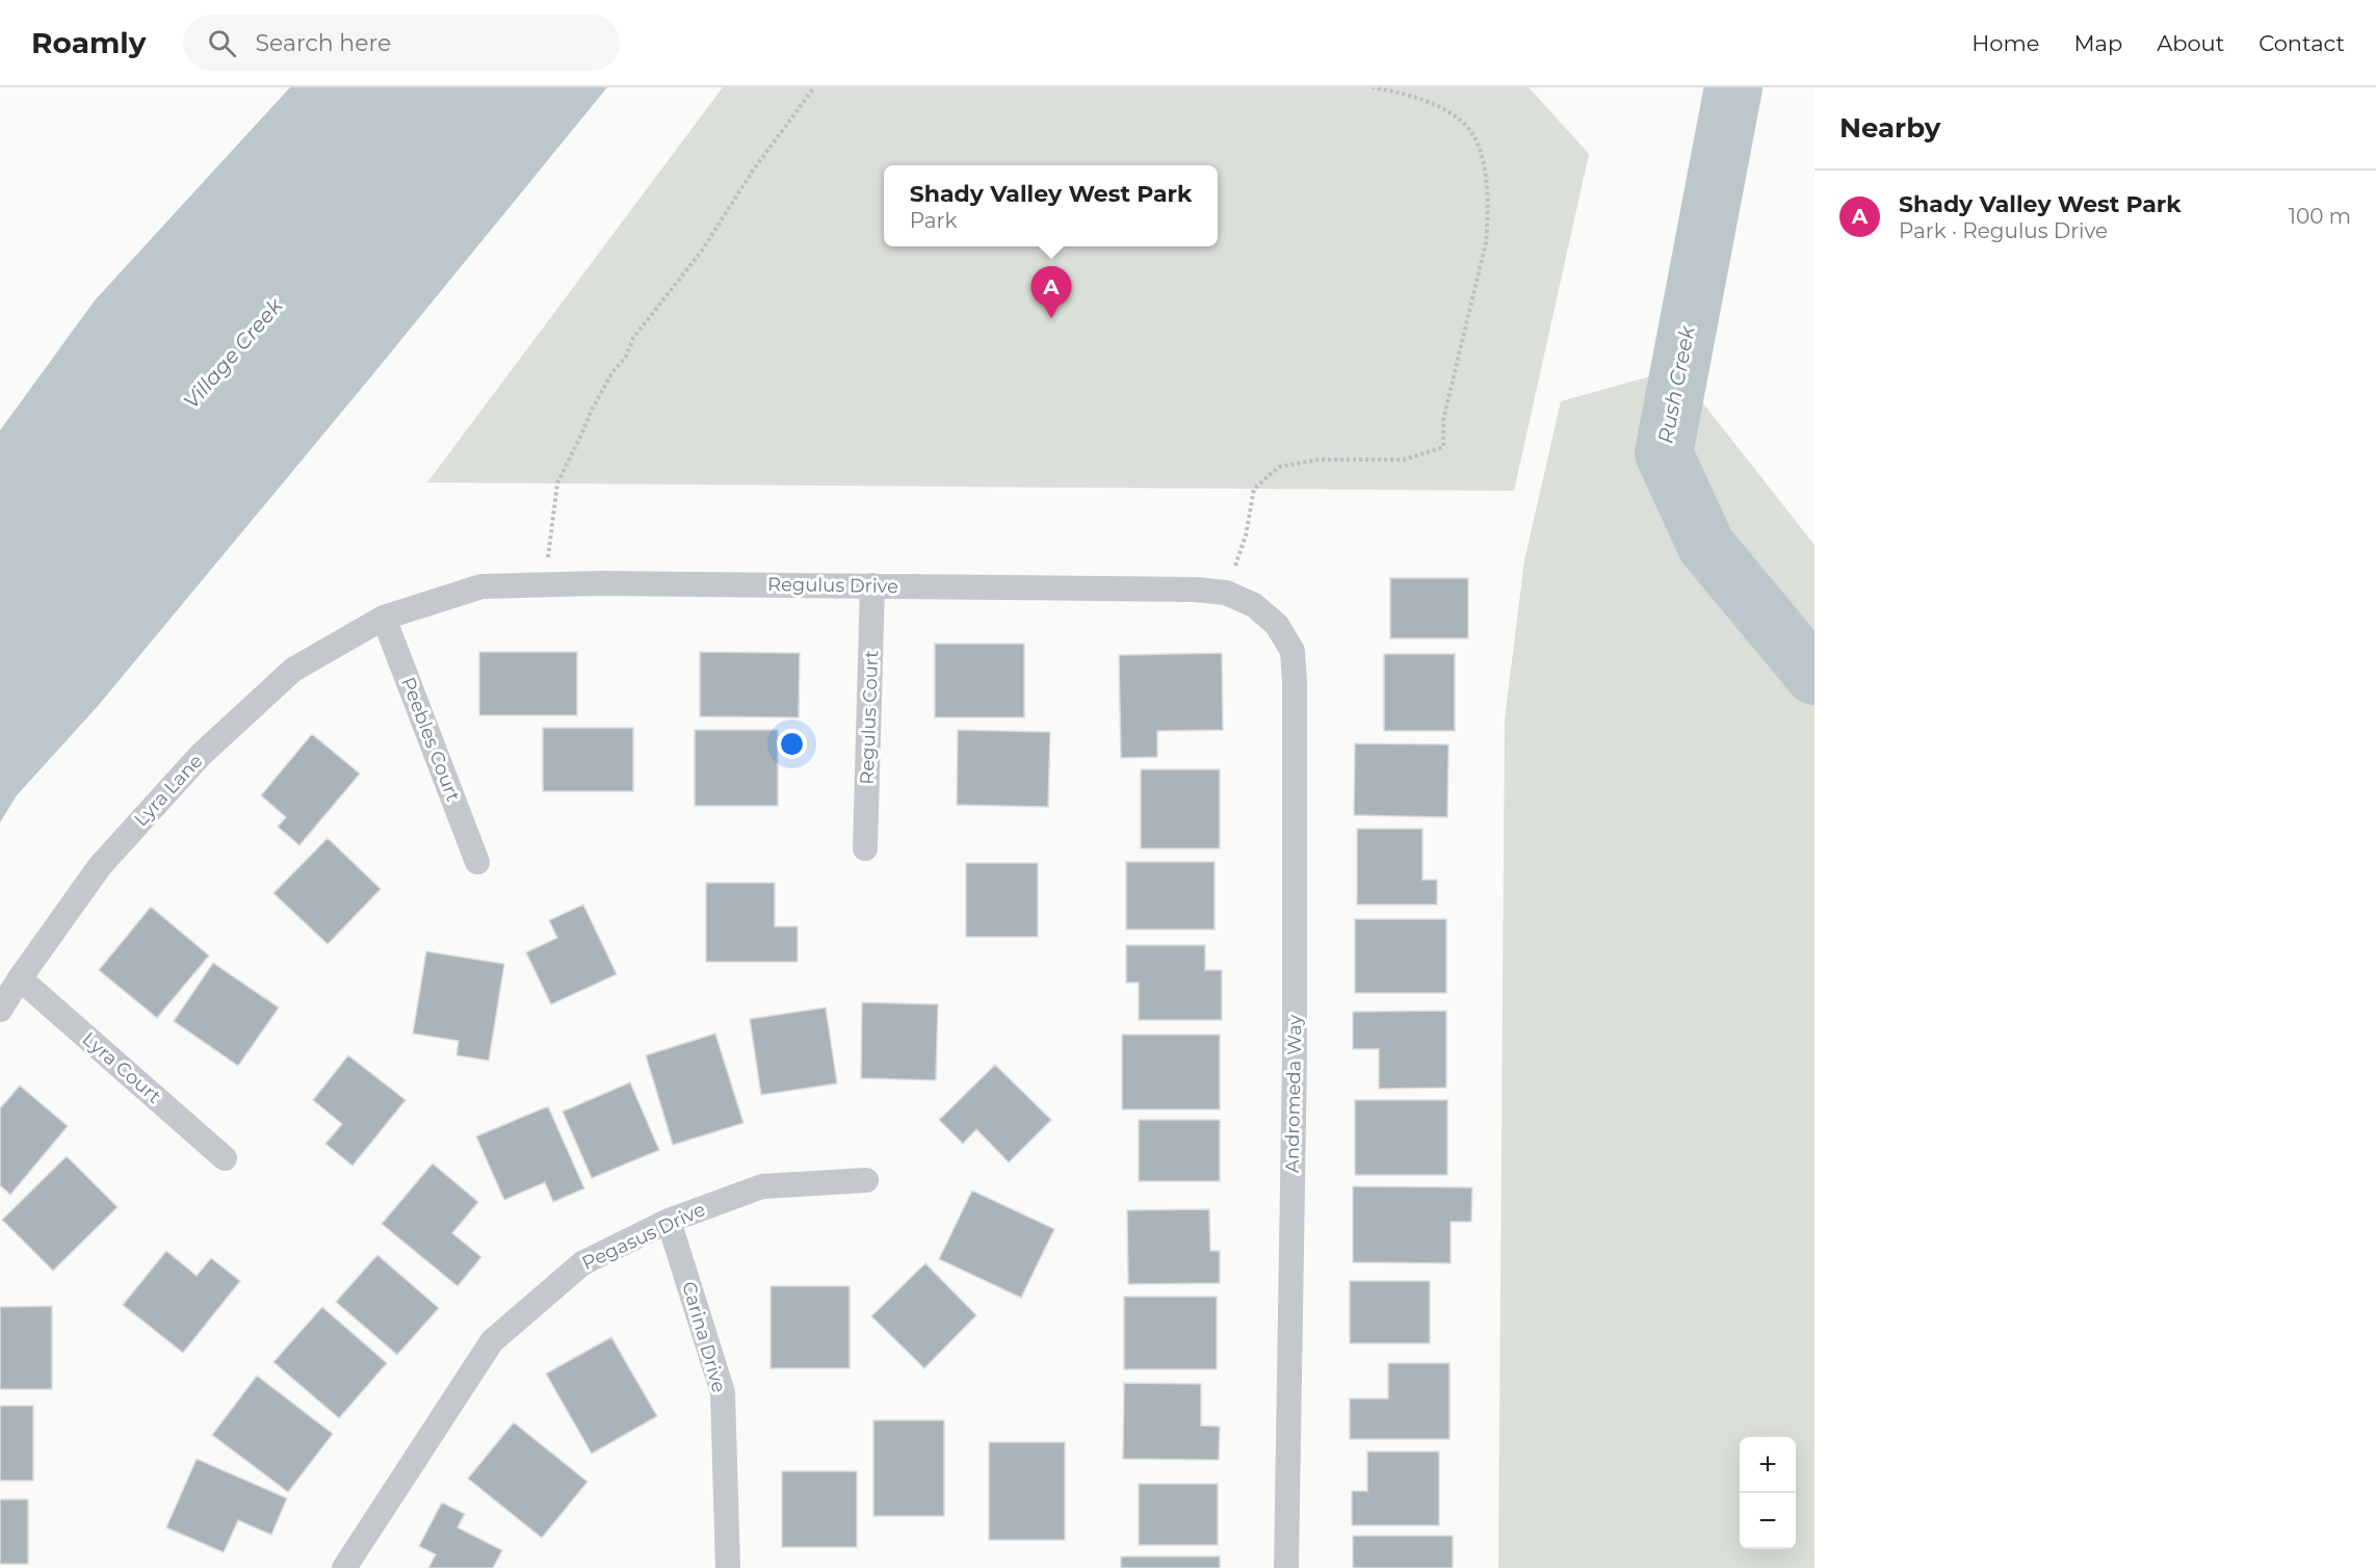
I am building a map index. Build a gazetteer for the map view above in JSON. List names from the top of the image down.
{
  "streets": {
    "street": [
      "Regulus Drive",
      "Regulus Court",
      "Peebles Court",
      "Lyra Lane",
      "Lyra Court",
      "Andromeda Way",
      "Pegasus Drive",
      "Carina Drive"
    ]
  },
  "crossings": [
    ["Regulus Drive", "Regulus Court"],
    ["Regulus Drive", "Peebles Court"],
    ["Regulus Drive", "Lyra Lane"],
    ["Regulus Drive", "Andromeda Way"],
    ["Peebles Court", "Lyra Lane"],
    ["Lyra Lane", "Lyra Court"],
    ["Pegasus Drive", "Carina Drive"]
  ],
  "water": ["Village Creek", "Rush Creek"],
  "page": {
    "header": "Roamly",
    "search": "Search here",
    "nav": [
      "Home",
      "Map",
      "About",
      "Contact"
    ],
    "heading": "Nearby",
    "popup": ["Shady Valley West Park", "Park"],
    "list": [
      {
        "mark": "A",
        "name": "Shady Valley West Park",
        "note": "Park · Regulus Drive",
        "value": "100 m"
      }
    ],
    "pins": "A",
    "map_buttons": ["+", "−"]
  }
}
